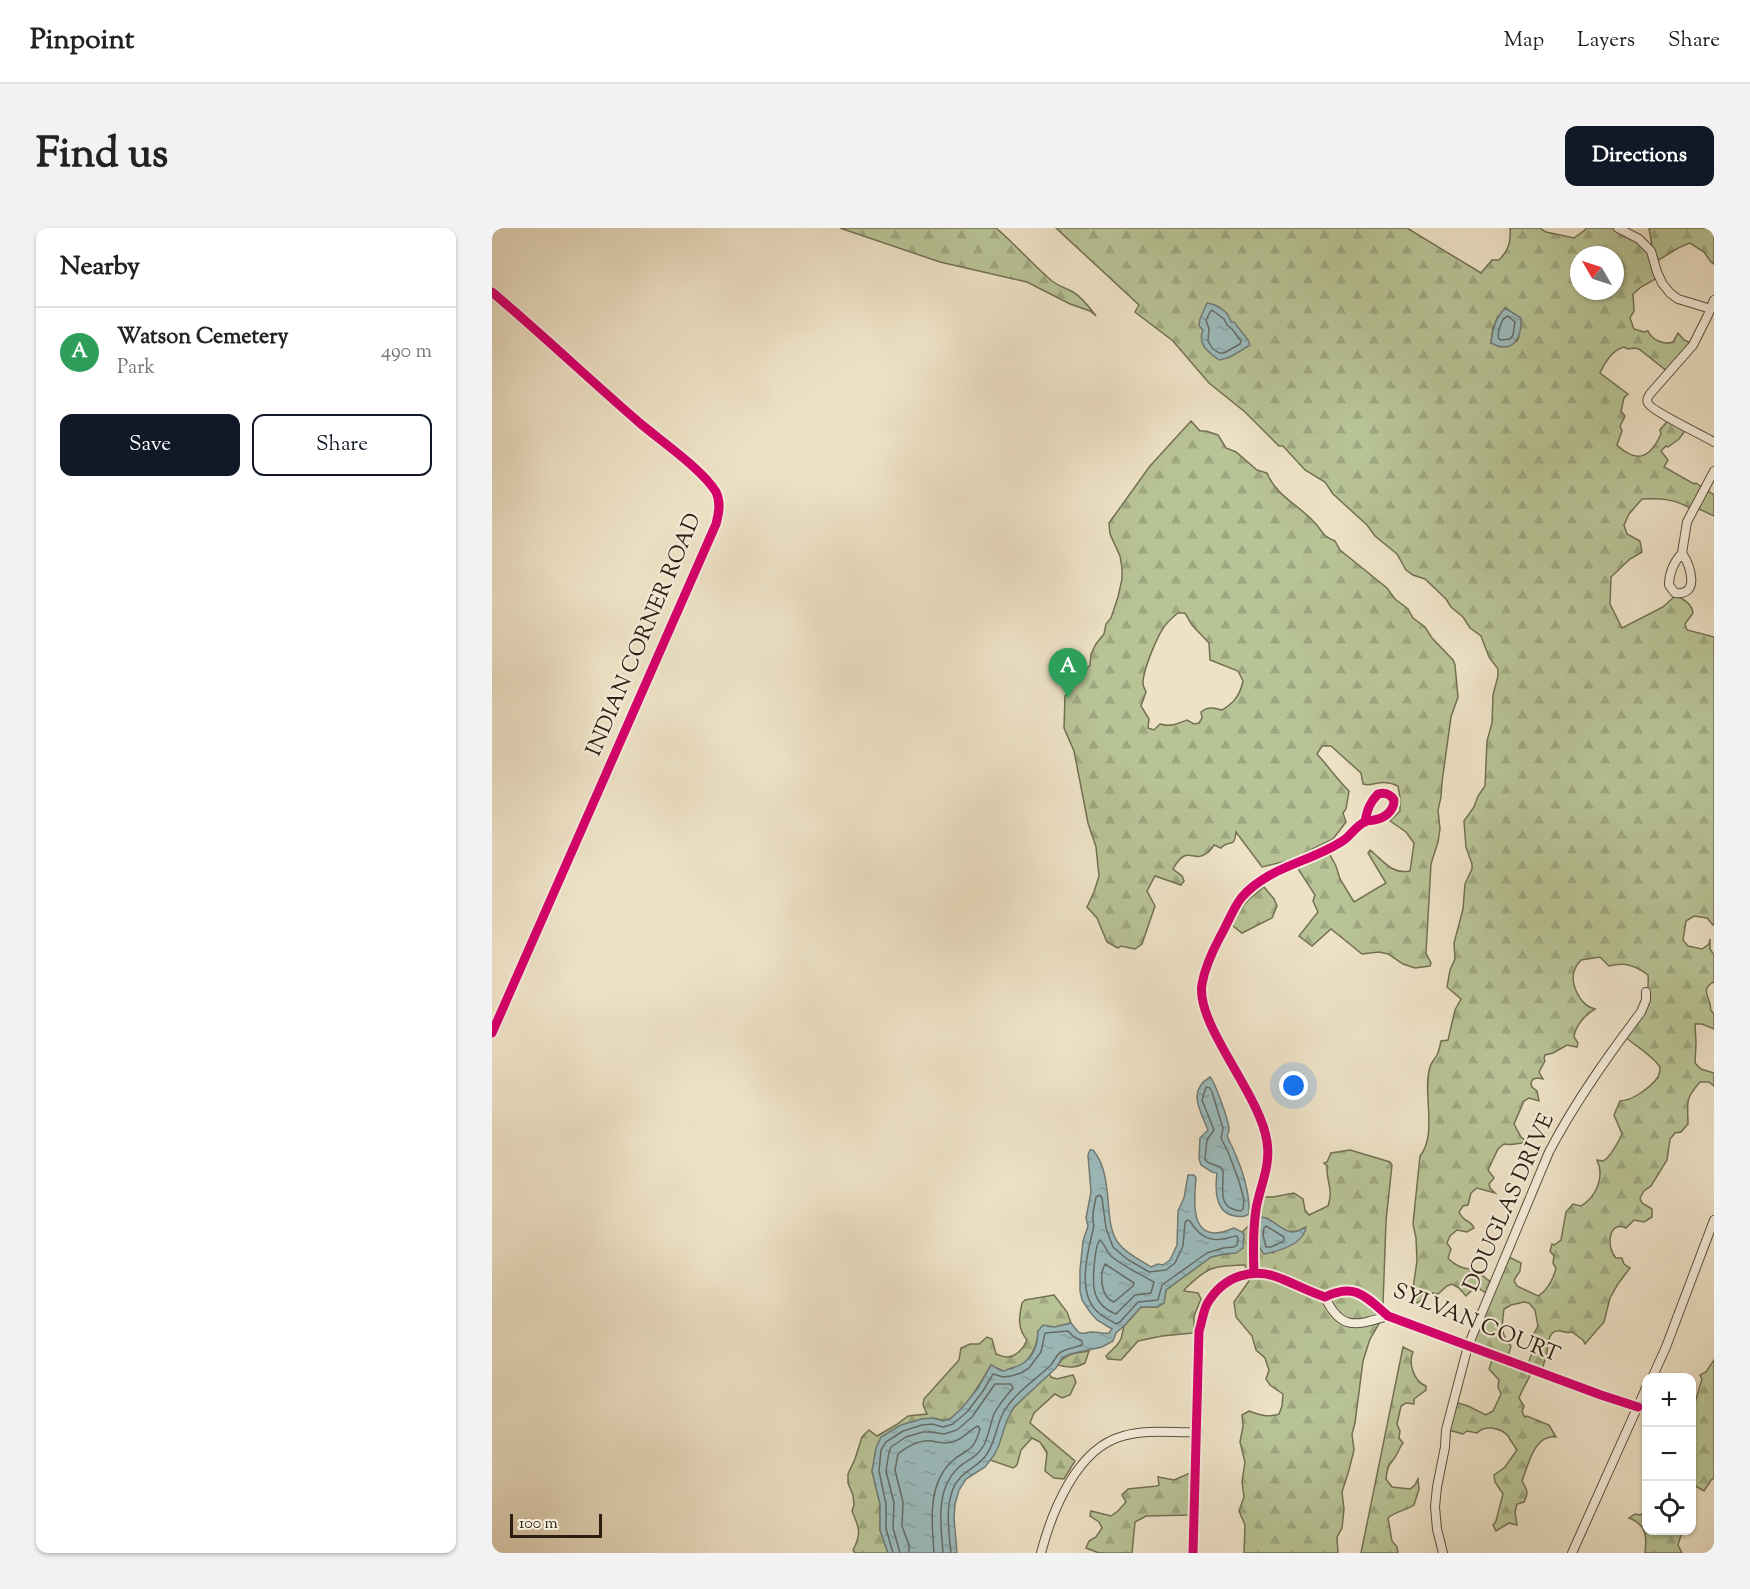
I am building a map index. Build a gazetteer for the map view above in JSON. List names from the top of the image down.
{
  "streets": {
    "street": ["INDIAN CORNER ROAD", "DOUGLAS DRIVE", "SYLVAN COURT"]
  },
  "crossings": [
    ["DOUGLAS DRIVE", "SYLVAN COURT"]
  ],
  "scale_bar": "100 m",
  "north": "top left",
  "page": {
    "header": "Pinpoint",
    "nav": ["Map", "Layers", "Share"],
    "title": "Find us",
    "buttons": [
      "Directions",
      ["Save", "Share"]
    ],
    "heading": "Nearby",
    "list": [
      {
        "mark": "A",
        "name": "Watson Cemetery",
        "note": "Park",
        "value": "490 m"
      }
    ],
    "pins": "A",
    "map_buttons": ["+", "−"],
    "scale": "100 m"
  }
}
